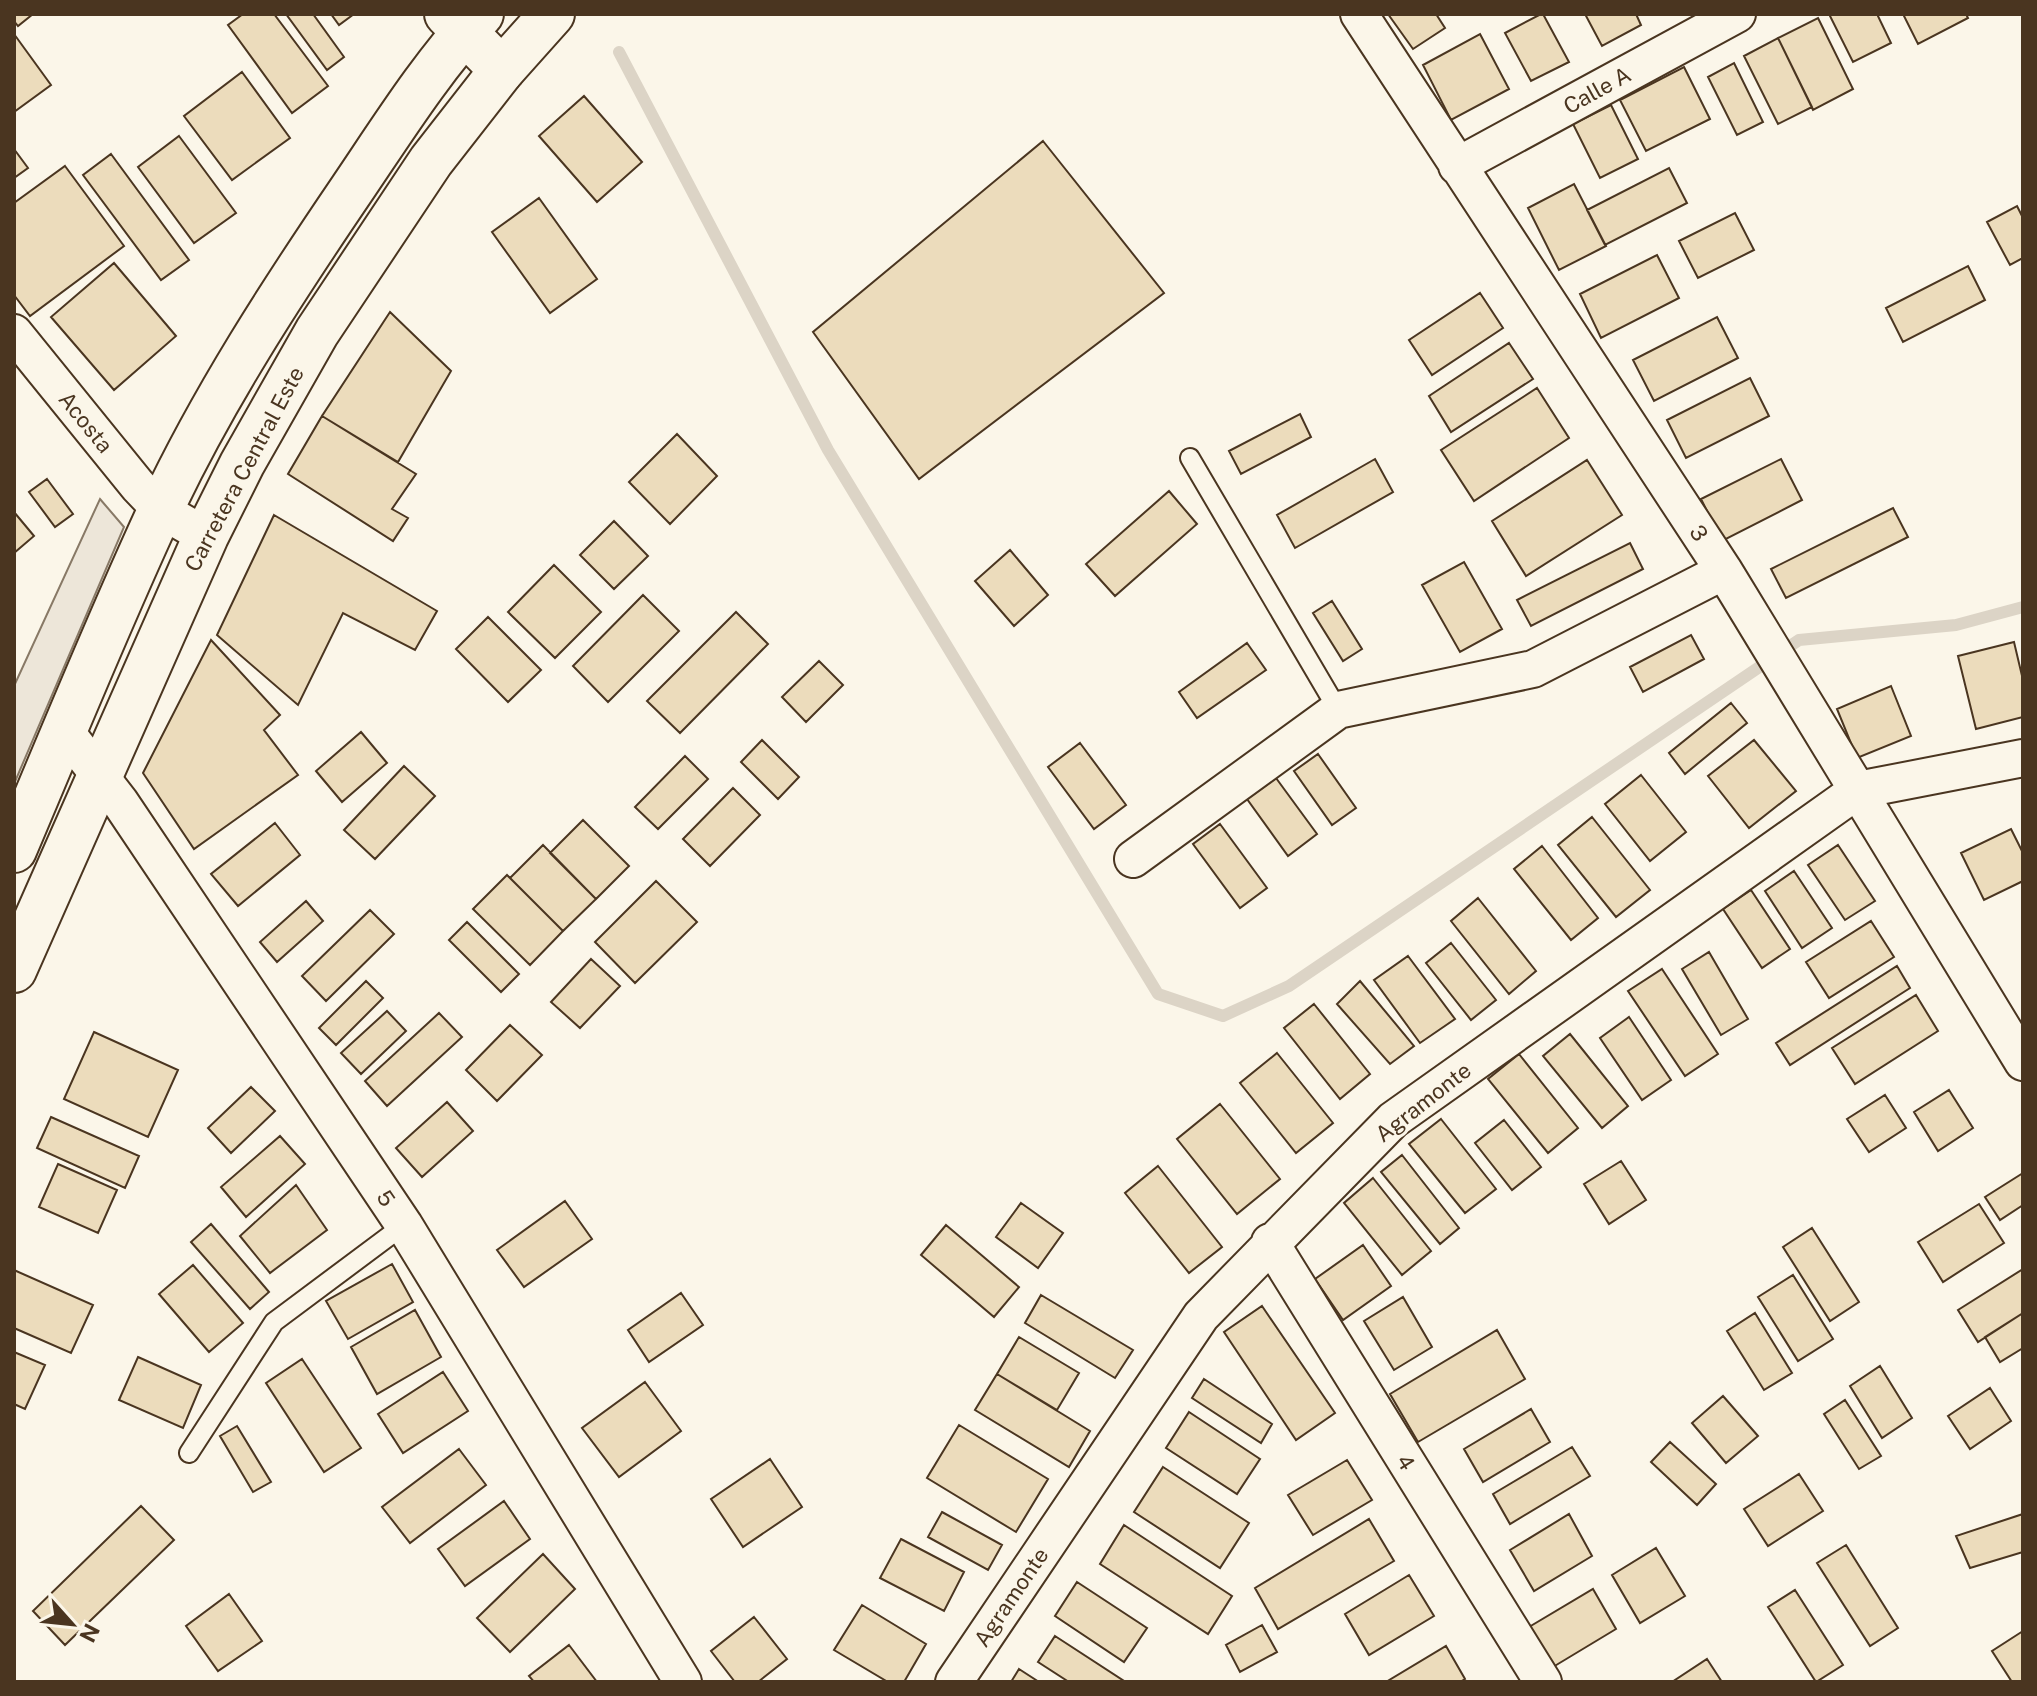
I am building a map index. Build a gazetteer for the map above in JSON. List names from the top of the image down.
{
  "streets": {
    "main road": ["Carretera Central Este"],
    "street": [
      "Calle A",
      "Acosta",
      "3",
      "Agramonte",
      "5",
      "4"
    ]
  },
  "crossings": [
    ["Calle A", "3"],
    ["Acosta", "Carretera Central Este"],
    ["Carretera Central Este", "5"],
    ["3", "Agramonte"],
    ["Agramonte", "4"]
  ],
  "north": "bottom right"
}
